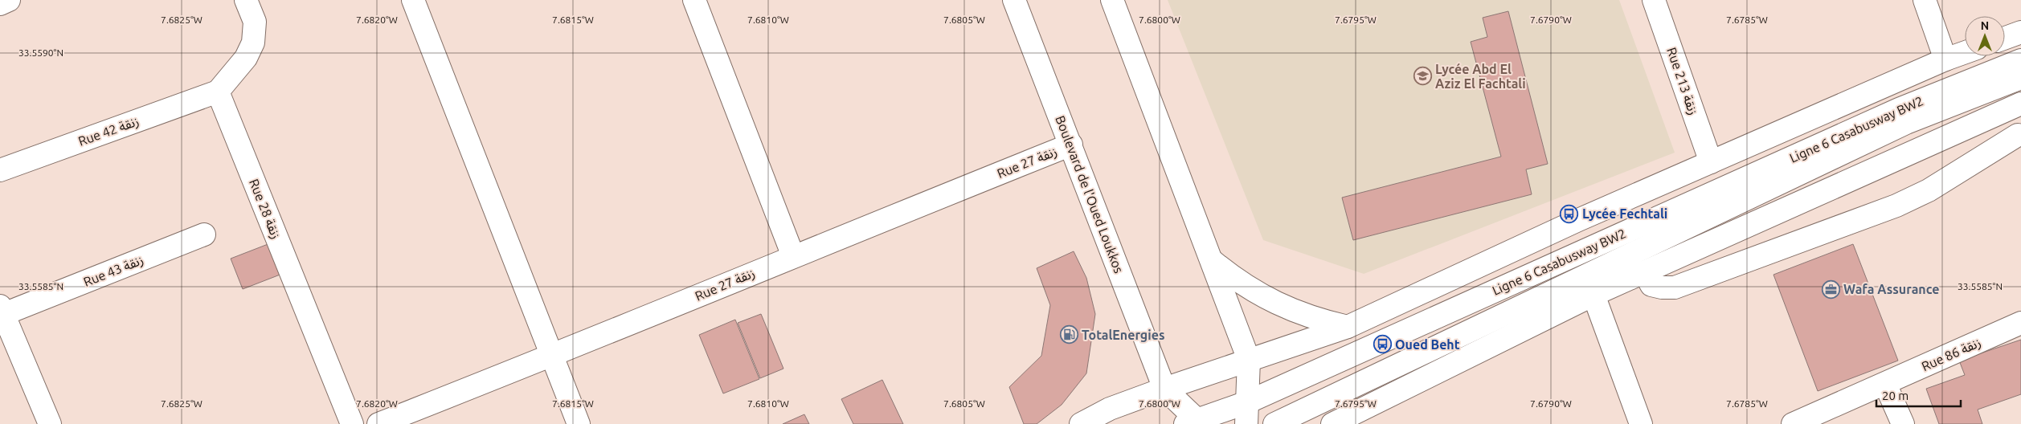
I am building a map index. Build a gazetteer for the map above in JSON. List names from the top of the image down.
{
  "streets": {
    "street": [
      "Rue 213 زنقة",
      "Ligne 6 Casabusway BW2",
      "Rue 42 زنقة",
      "Rue 27 زنقة",
      "Boulevard de l'Oued Loukkos",
      "Rue 28 زنقة",
      "Rue 43 زنقة",
      "Rue 86 زنقة"
    ]
  },
  "crossings": [
    ["Rue 42 زنقة", "Rue 28 زنقة"],
    ["Rue 27 زنقة", "Boulevard de l'Oued Loukkos"]
  ],
  "places": {
    "school or university": ["Lycée Abd El Aziz El Fachtali"],
    "bus stop": ["Lycée Fechtali", "Oued Beht"],
    "office": ["Wafa Assurance"],
    "fuel station": ["TotalEnergies"]
  },
  "scale_bar": "20 m",
  "north": "top",
  "coordinates": [
    "7.6825°W",
    "7.6820°W",
    "7.6815°W",
    "7.6810°W",
    "7.6805°W",
    "7.6800°W",
    "7.6795°W",
    "7.6790°W",
    "7.6785°W",
    "33.5590°N",
    "33.5585°N"
  ]
}
